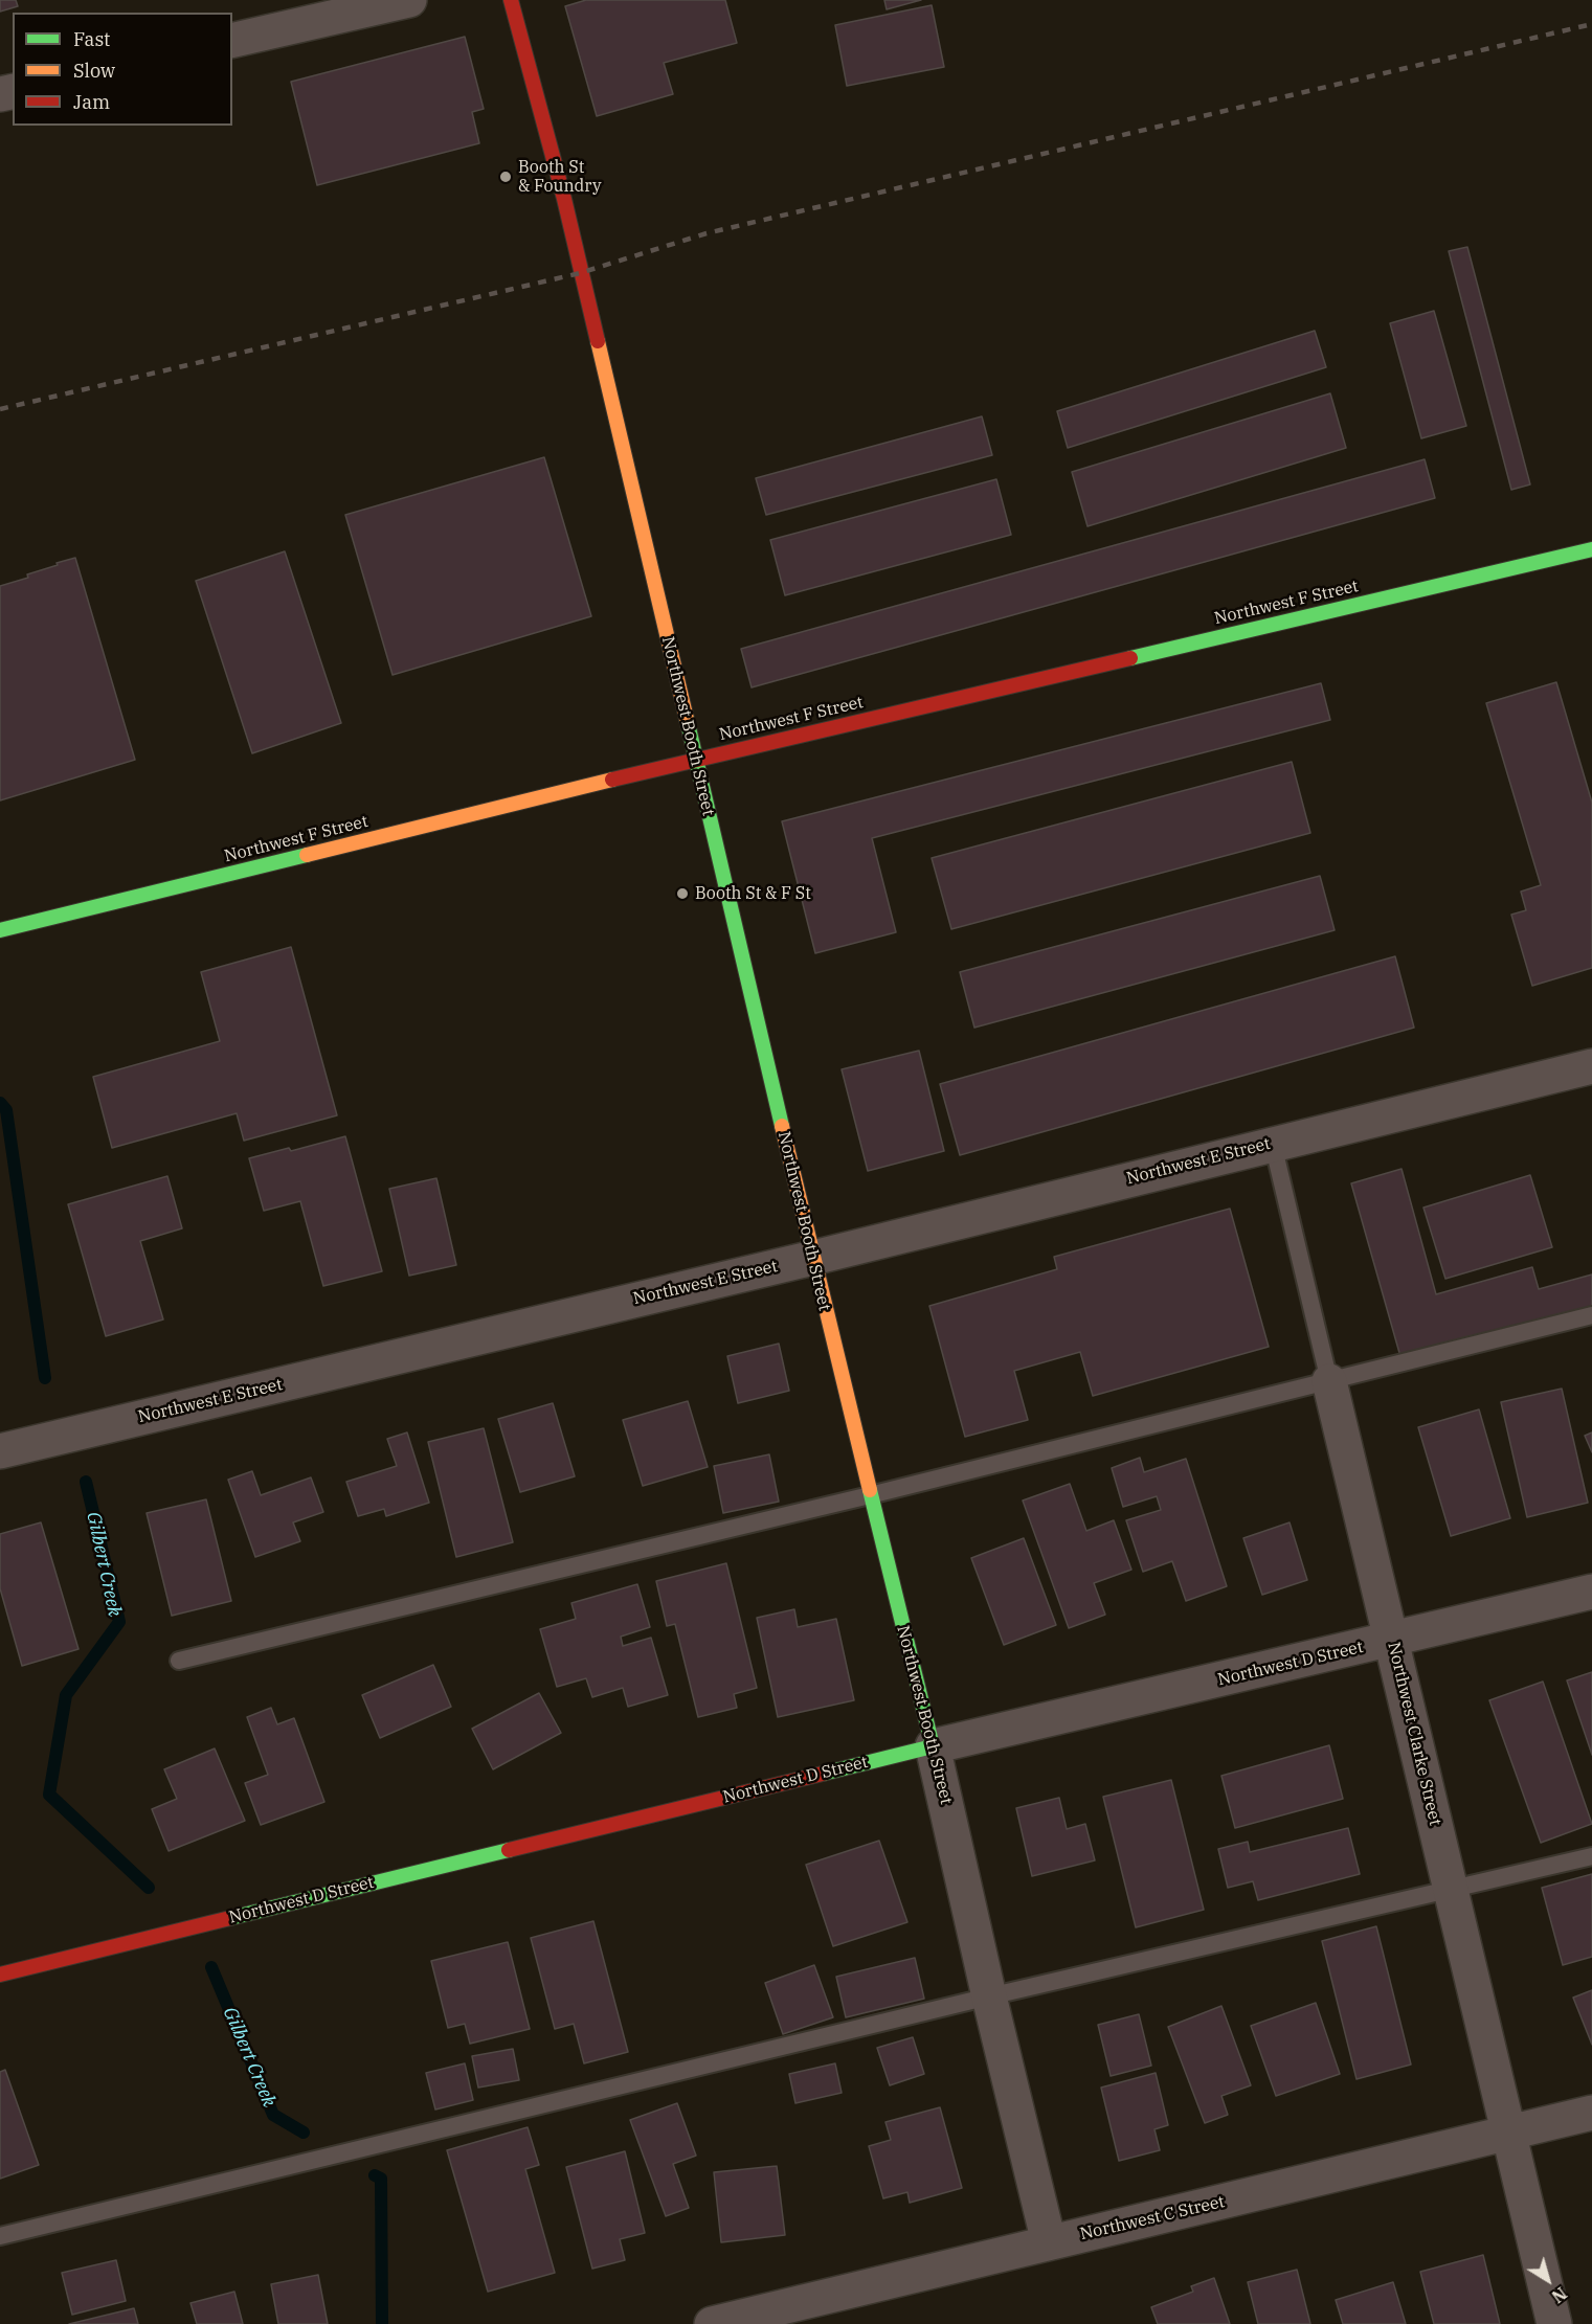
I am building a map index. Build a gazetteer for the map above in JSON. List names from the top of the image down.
{
  "streets": {
    "street": [
      "Northwest F Street",
      "Northwest Booth Street",
      "Northwest E Street",
      "Northwest D Street",
      "Northwest Clarke Street",
      "Northwest C Street"
    ]
  },
  "crossings": [
    ["Northwest F Street", "Northwest Booth Street"],
    ["Northwest Booth Street", "Northwest E Street"],
    ["Northwest Booth Street", "Northwest D Street"],
    ["Northwest Booth Street", "Northwest C Street"],
    ["Northwest E Street", "Northwest Clarke Street"],
    ["Northwest D Street", "Northwest Clarke Street"],
    ["Northwest Clarke Street", "Northwest C Street"]
  ],
  "water": ["Gilbert Creek"],
  "places": ["Booth St & Foundry", "Booth St & F St"],
  "legend": ["Fast", "Slow", "Jam"],
  "north": "bottom right"
}
